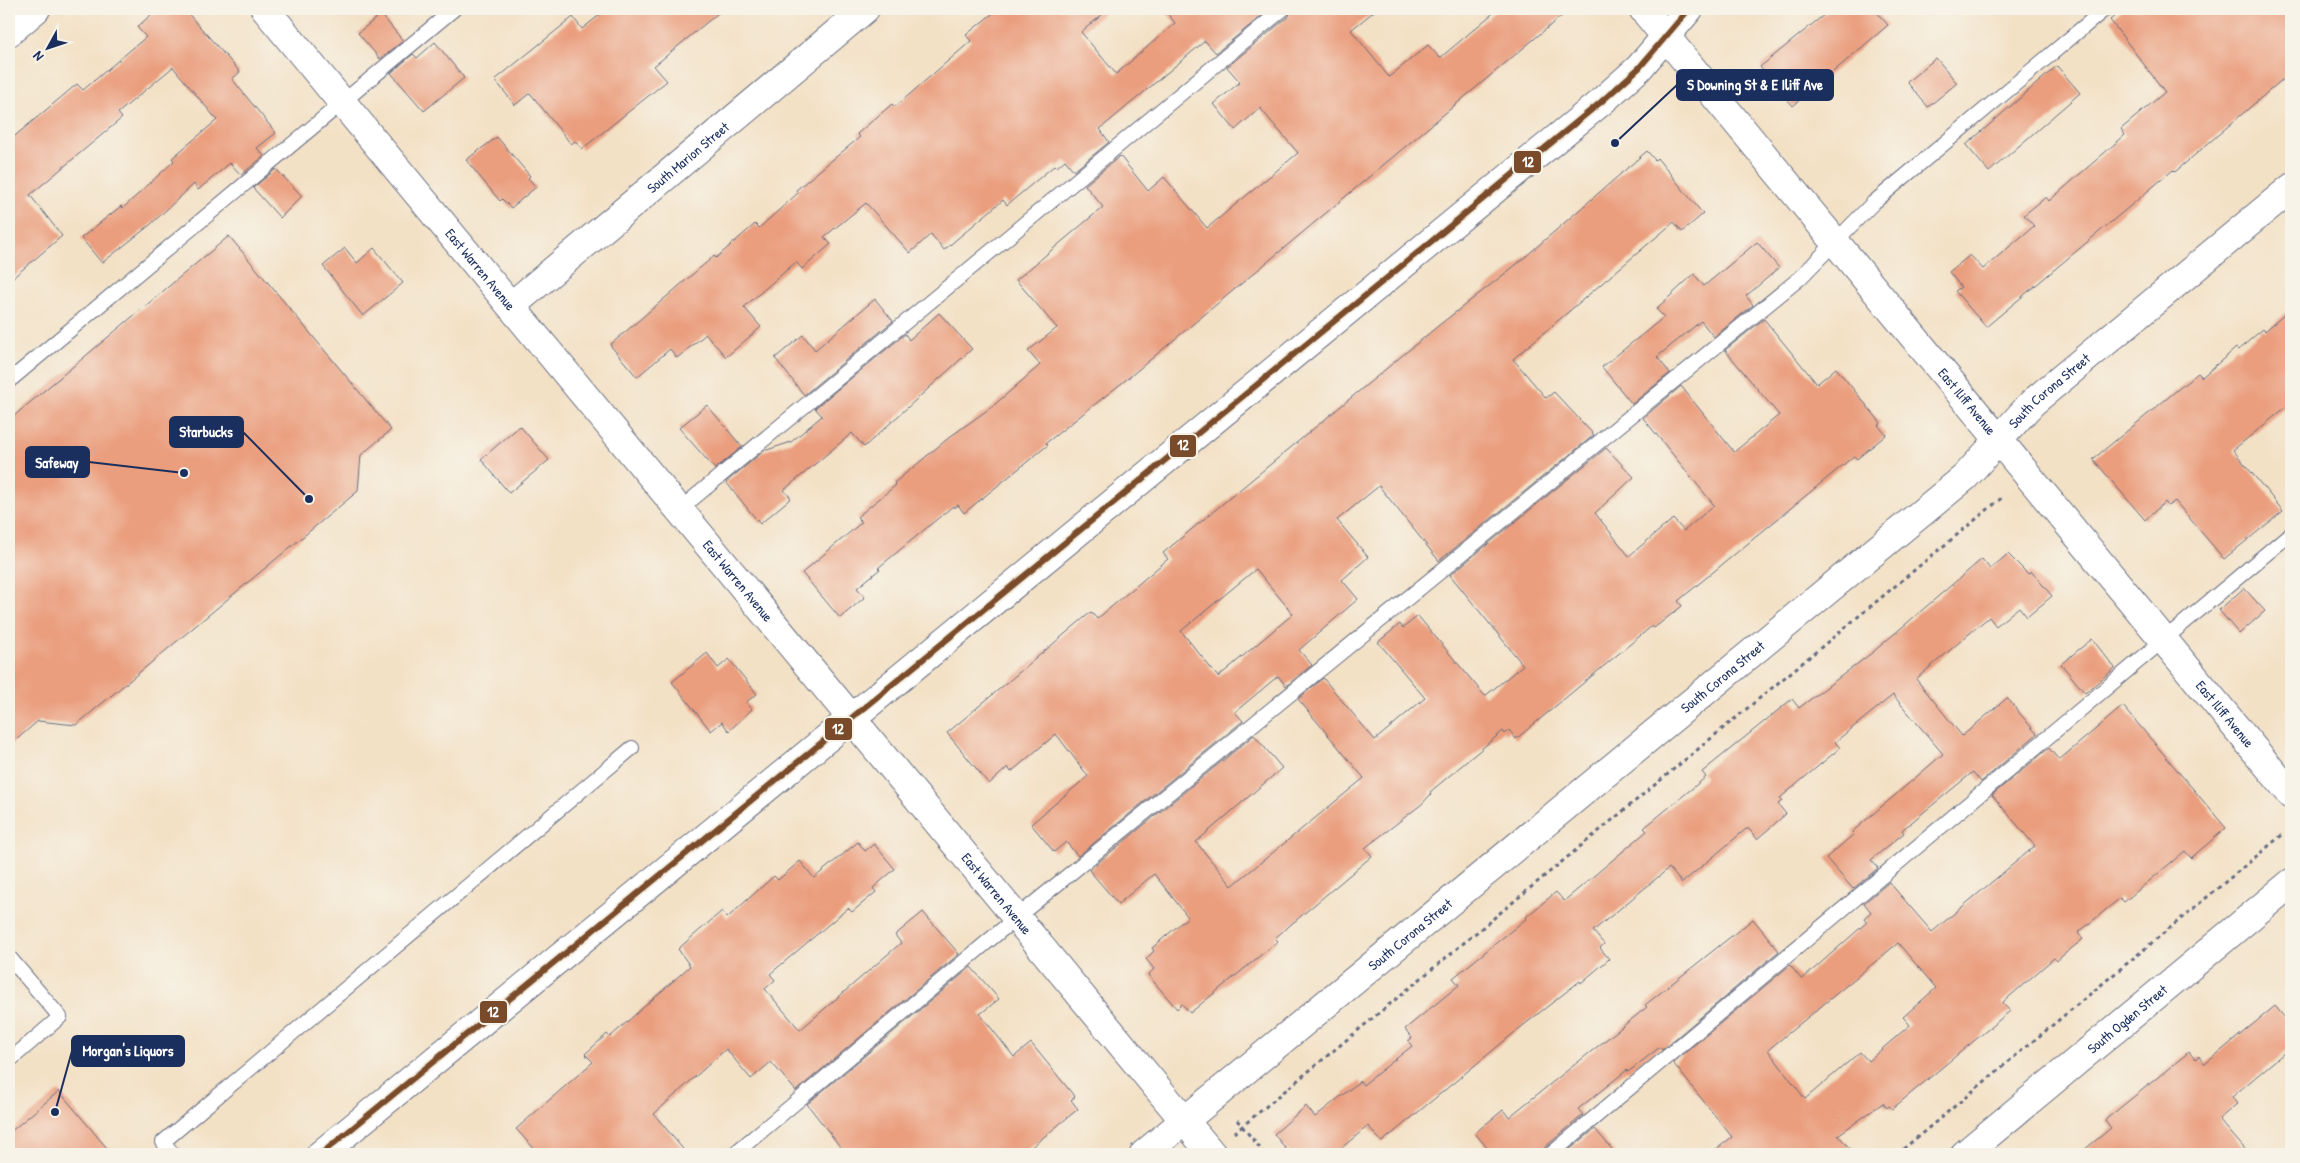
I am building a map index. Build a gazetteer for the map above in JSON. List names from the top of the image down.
{
  "streets": {
    "street": [
      "South Marion Street",
      "East Warren Avenue",
      "South Corona Street",
      "East Iliff Avenue",
      "South Ogden Street"
    ]
  },
  "crossings": [
    ["South Marion Street", "East Warren Avenue"],
    ["East Warren Avenue", "South Corona Street"],
    ["South Corona Street", "East Iliff Avenue"]
  ],
  "places": [
    "S Downing St & E Iliff Ave",
    "Safeway",
    "Starbucks",
    "Morgan's Liquors"
  ],
  "lines": ["transit line 12"],
  "north": "bottom left"
}
